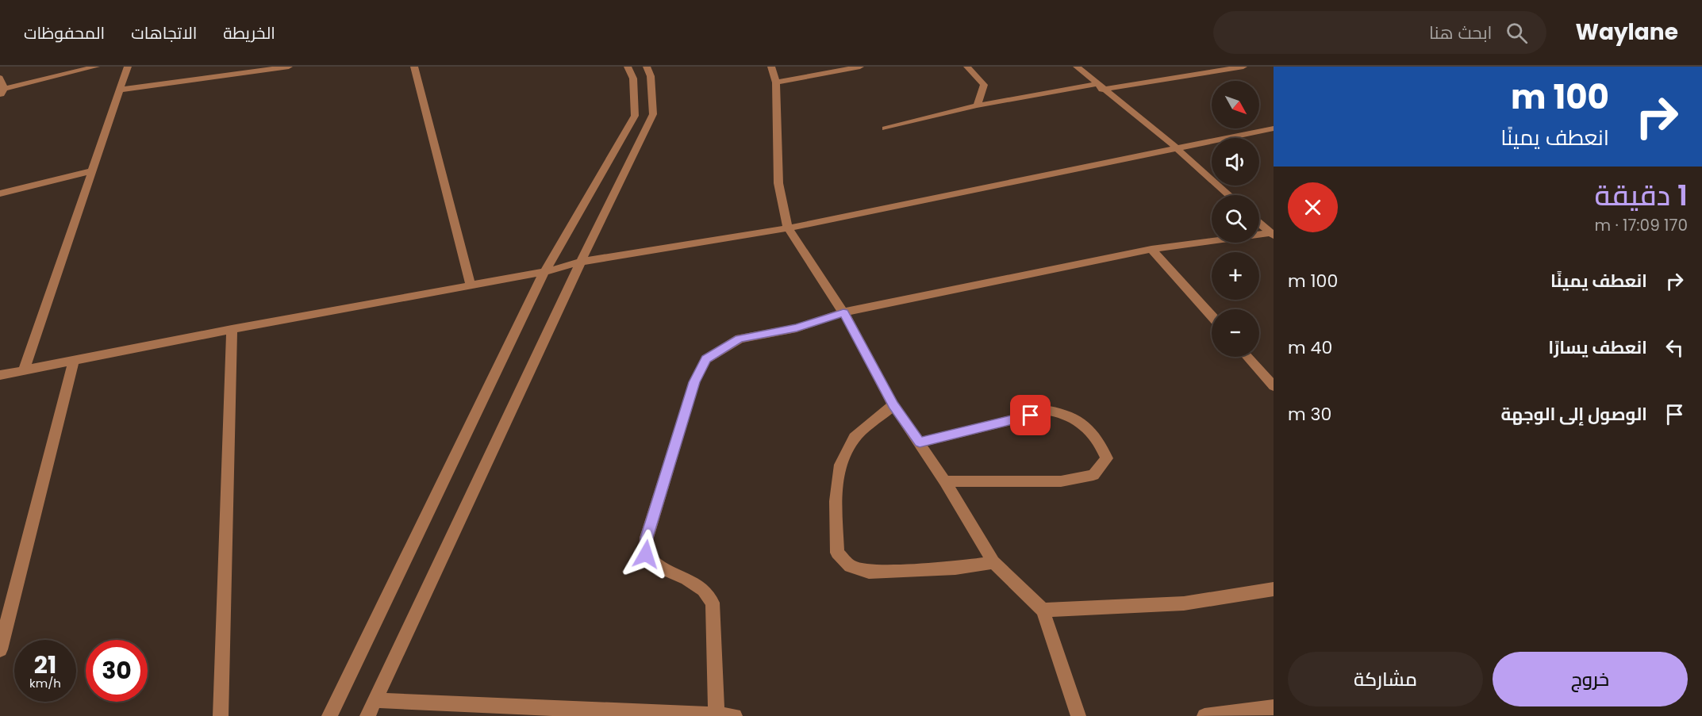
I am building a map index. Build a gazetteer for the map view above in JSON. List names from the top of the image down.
{
  "north": "bottom right",
  "page": {
    "header": "Waylane",
    "search": "ابحث هنا",
    "nav": ["الخريطة", "الاتجاهات", "المحفوظات"],
    "turn": ["100 m", "انعطف يمينًا"],
    "map_buttons": ["+", "−"],
    "heading": ["1 دقيقة", "170 m · 17:09"],
    "list": [
      {
        "name": "انعطف يمينًا",
        "value": "100 m"
      },
      {
        "name": "انعطف يسارًا",
        "value": "40 m"
      },
      {
        "name": "الوصول إلى الوجهة",
        "value": "30 m"
      }
    ],
    "speed": "21 km/h",
    "limit": "30",
    "buttons": ["خروج", "مشاركة"]
  }
}
